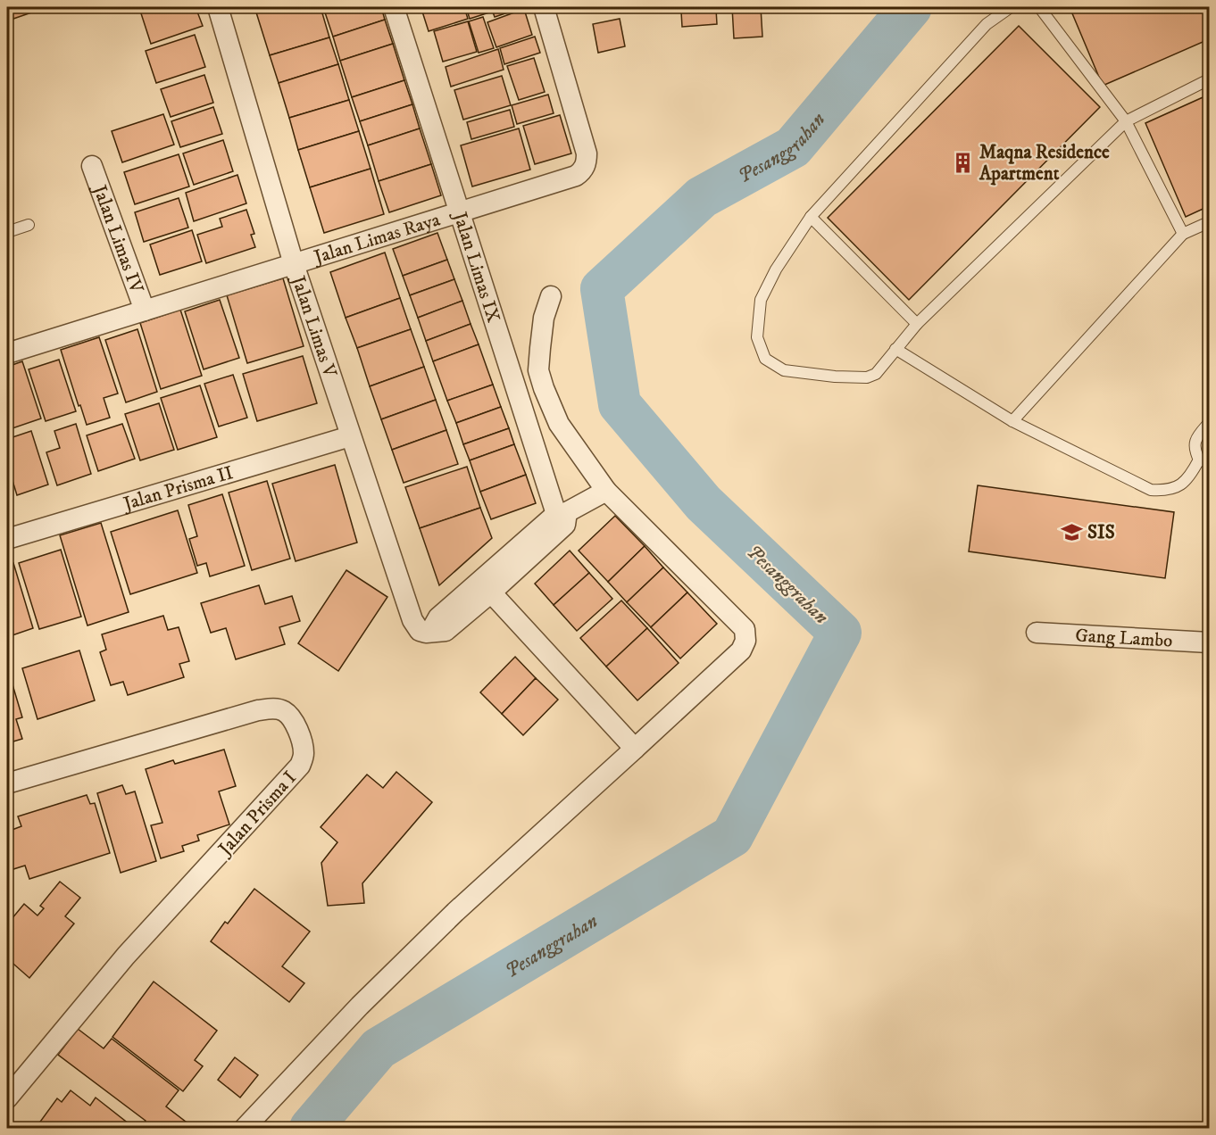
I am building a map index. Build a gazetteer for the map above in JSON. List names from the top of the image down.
{
  "streets": {
    "street": [
      "Jalan Limas Raya",
      "Jalan Limas IV",
      "Jalan Limas IX",
      "Jalan Limas V",
      "Jalan Prisma II",
      "Gang Lambo",
      "Jalan Prisma I"
    ]
  },
  "crossings": [
    ["Jalan Limas Raya", "Jalan Limas IV"],
    ["Jalan Limas Raya", "Jalan Limas IX"],
    ["Jalan Limas Raya", "Jalan Limas V"],
    ["Jalan Limas V", "Jalan Prisma II"]
  ],
  "water": ["Pesanggrahan"],
  "places": {
    "building": ["Maqna Residence Apartment"],
    "school or university": ["SIS"]
  }
}
